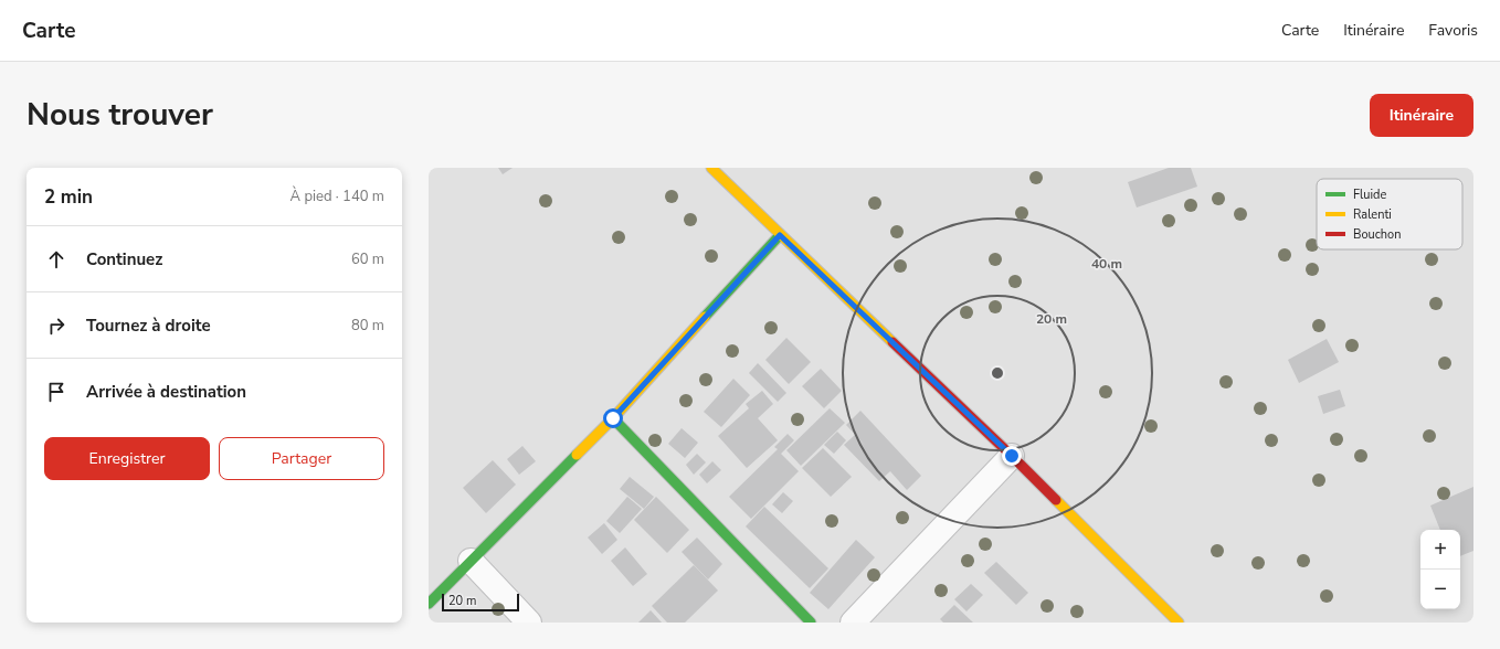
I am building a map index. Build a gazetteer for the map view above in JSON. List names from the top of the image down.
{
  "legend": ["Fluide", "Ralenti", "Bouchon"],
  "scale_bar": "20 m",
  "page": {
    "header": "Carte",
    "nav": ["Carte", "Itinéraire", "Favoris"],
    "title": "Nous trouver",
    "buttons": [
      "Itinéraire",
      ["Enregistrer", "Partager"]
    ],
    "heading": ["2 min", "À pied · 140 m"],
    "list": [
      ["Continuez", "60 m"],
      ["Tournez à droite", "80 m"],
      "Arrivée à destination"
    ],
    "map_buttons": ["+", "−"],
    "scale": "20 m"
  },
  "rings": ["40 m", "20 m"]
}
